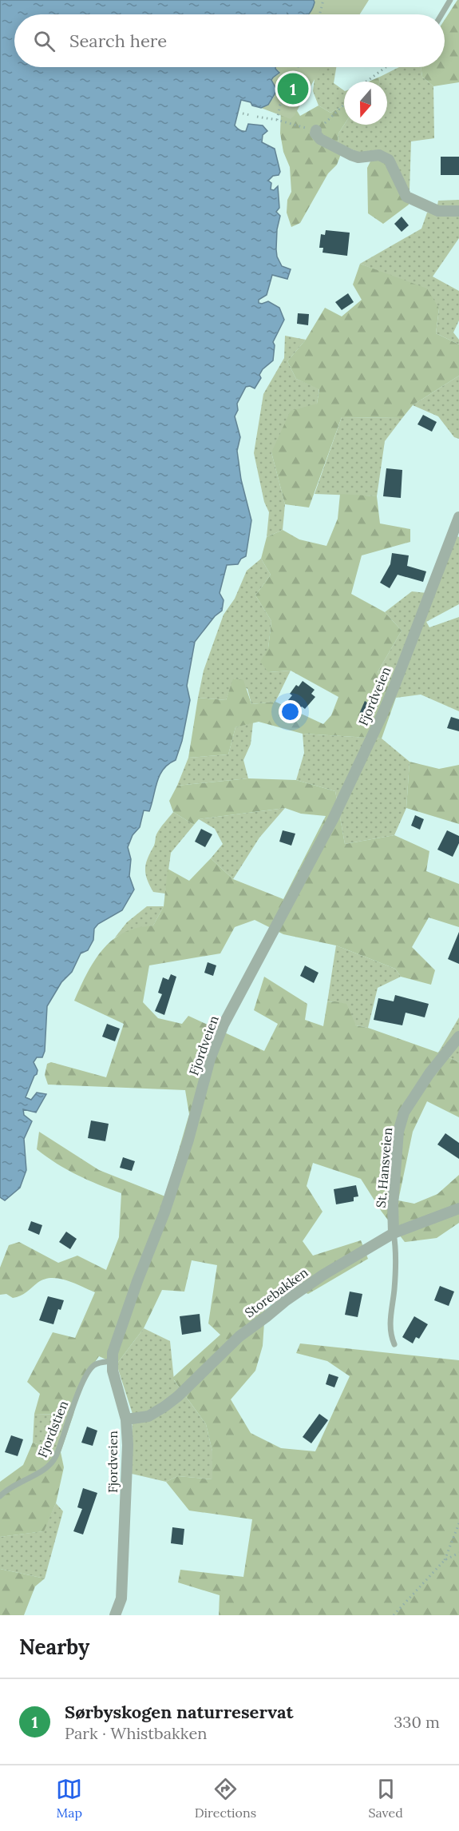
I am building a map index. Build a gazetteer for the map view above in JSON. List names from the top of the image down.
{
  "streets": {
    "street": ["Fjordveien", "St. Hansveien", "Storebakken"],
    "lane": ["Fjordstien"]
  },
  "crossings": [
    ["Fjordveien", "Storebakken"],
    ["Fjordveien", "Fjordstien"],
    ["St. Hansveien", "Storebakken"]
  ],
  "north": "bottom",
  "page": {
    "search": "Search here",
    "pins": "1",
    "heading": "Nearby",
    "list": [
      {
        "mark": "1",
        "name": "Sørbyskogen naturreservat",
        "note": "Park · Whistbakken",
        "value": "330 m"
      }
    ],
    "nav": ["Map", "Directions", "Saved"]
  }
}
